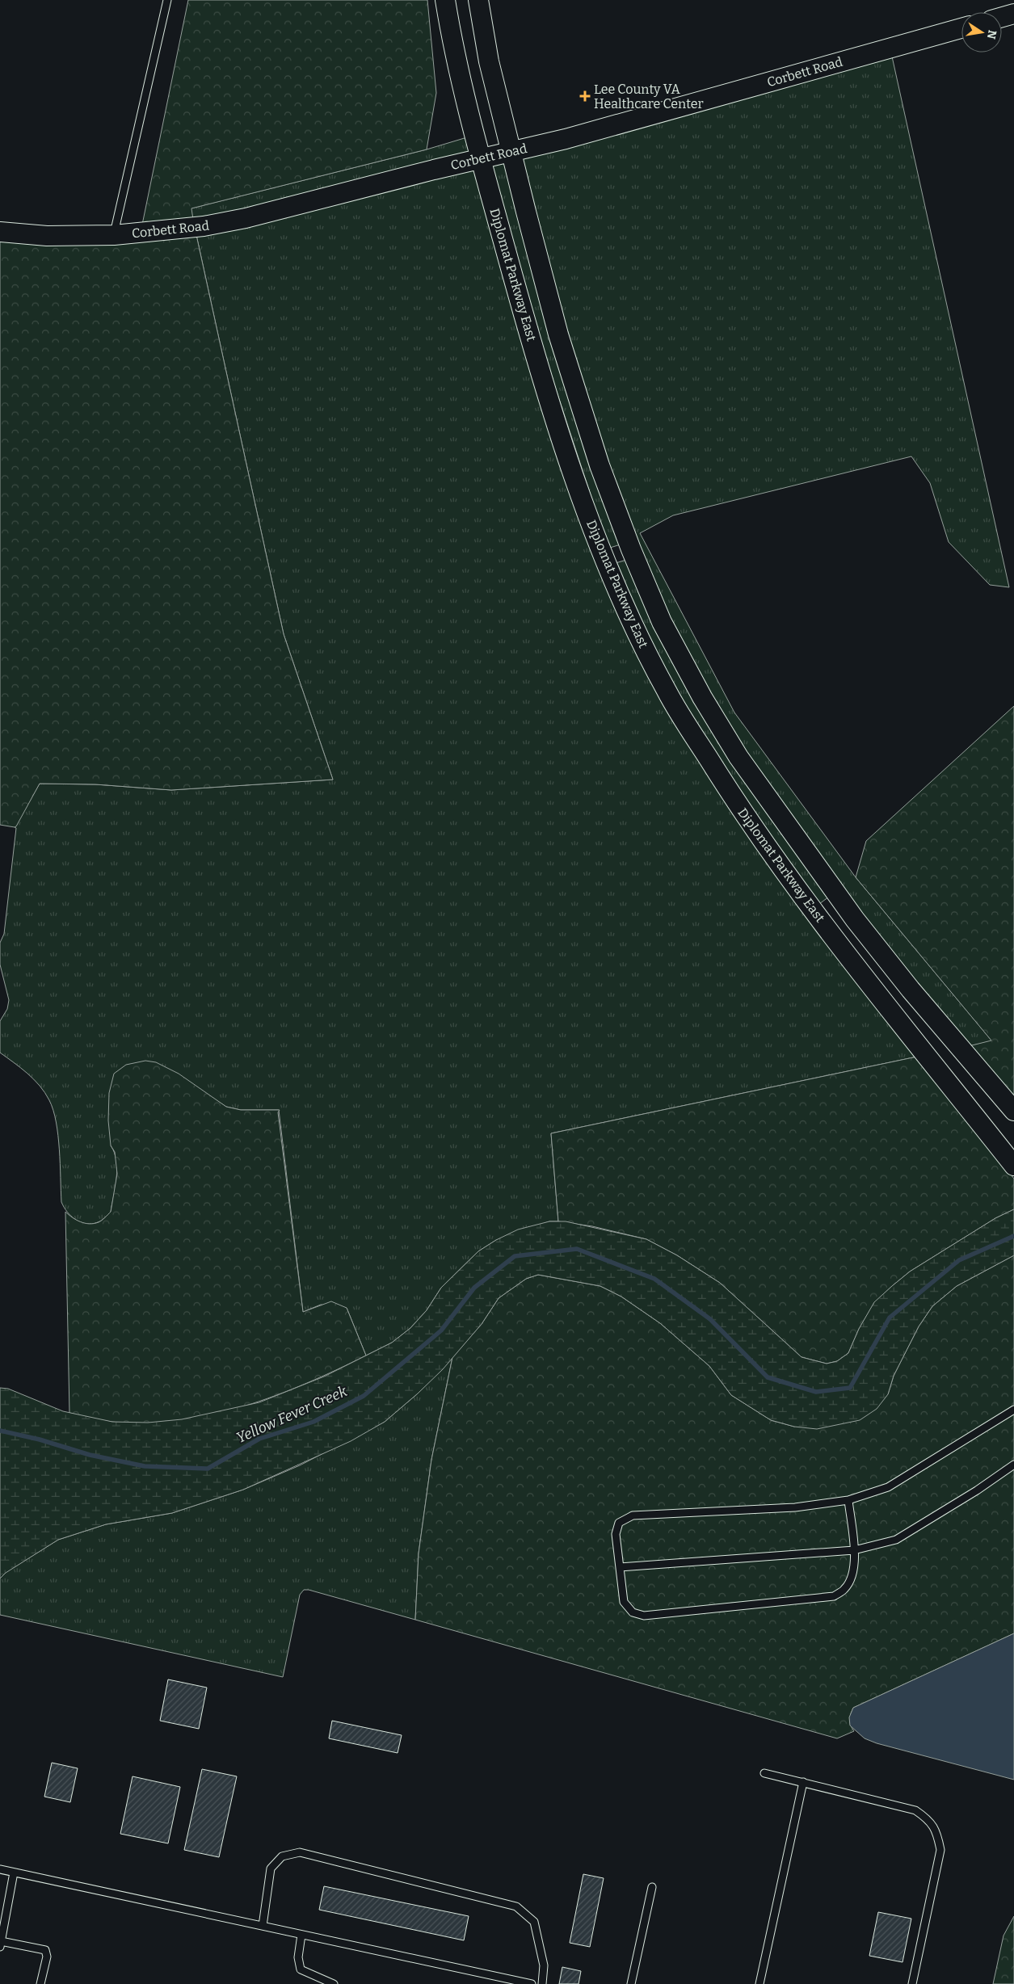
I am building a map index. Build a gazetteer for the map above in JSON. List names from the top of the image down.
{
  "streets": {
    "main road": ["Corbett Road", "Diplomat Parkway East"]
  },
  "crossings": [
    ["Corbett Road", "Diplomat Parkway East"]
  ],
  "water": ["Yellow Fever Creek"],
  "places": {
    "health": ["Lee County VA Healthcare Center"]
  },
  "north": "right"
}
